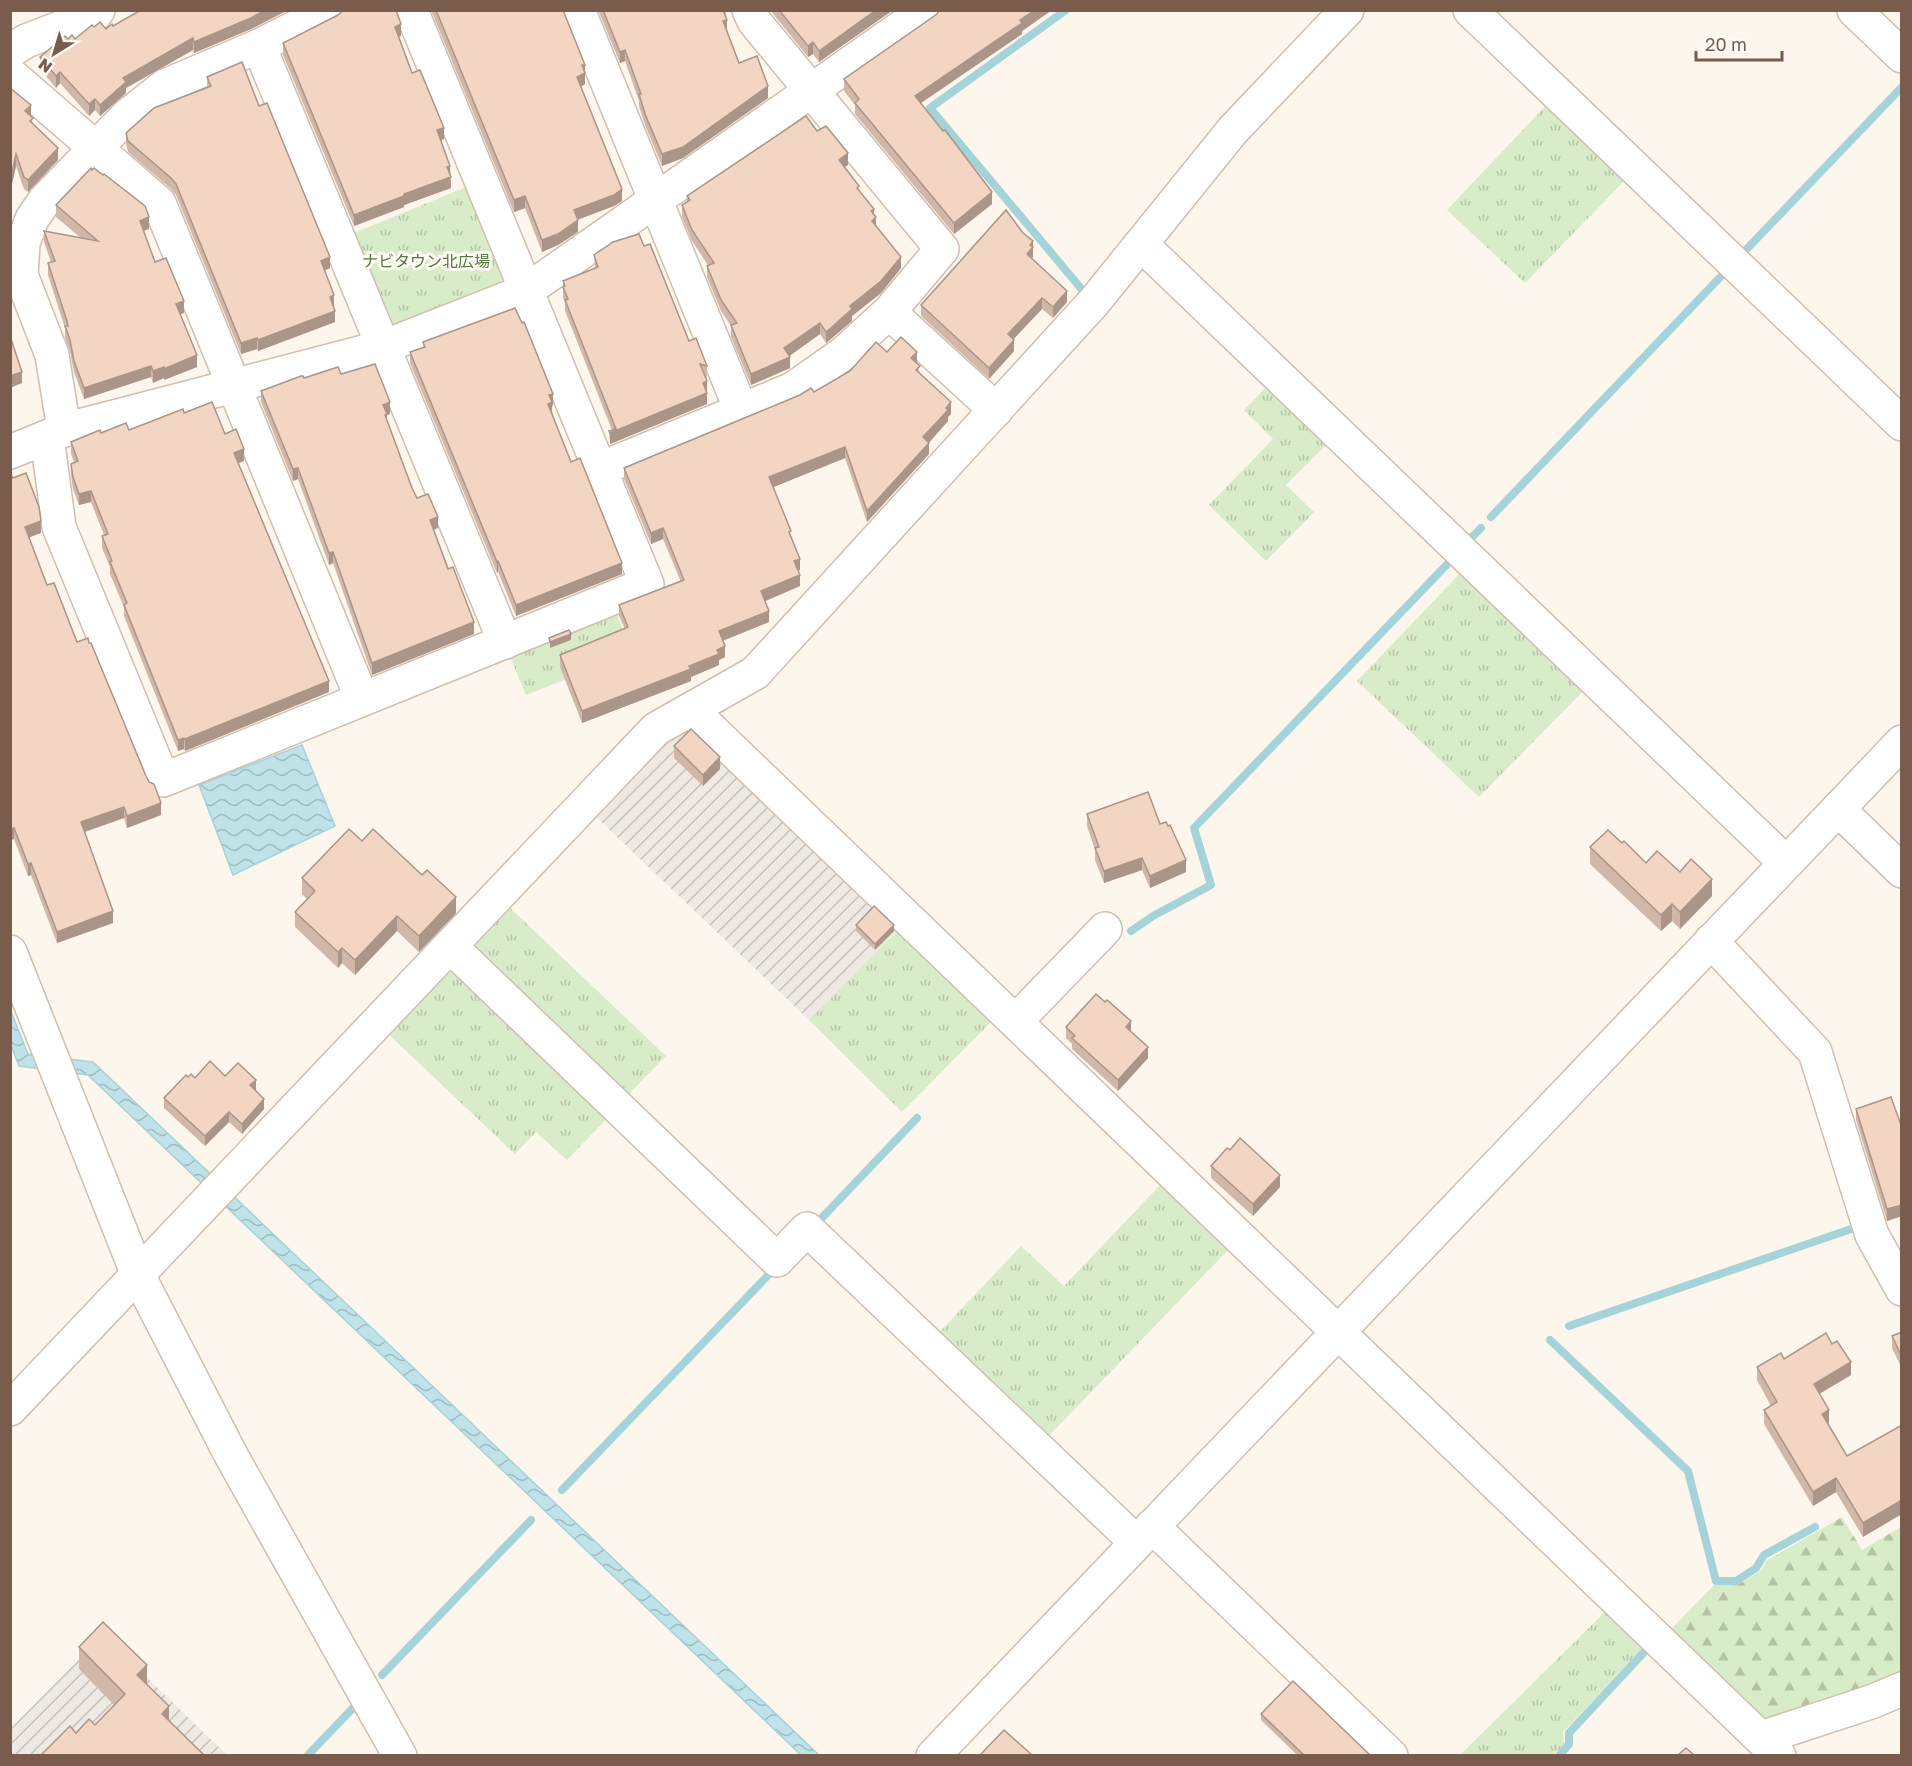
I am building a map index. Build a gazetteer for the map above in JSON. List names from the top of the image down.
{
  "parks": ["ナビタウン北広場"],
  "scale_bar": "20 m",
  "north": "bottom left"
}
